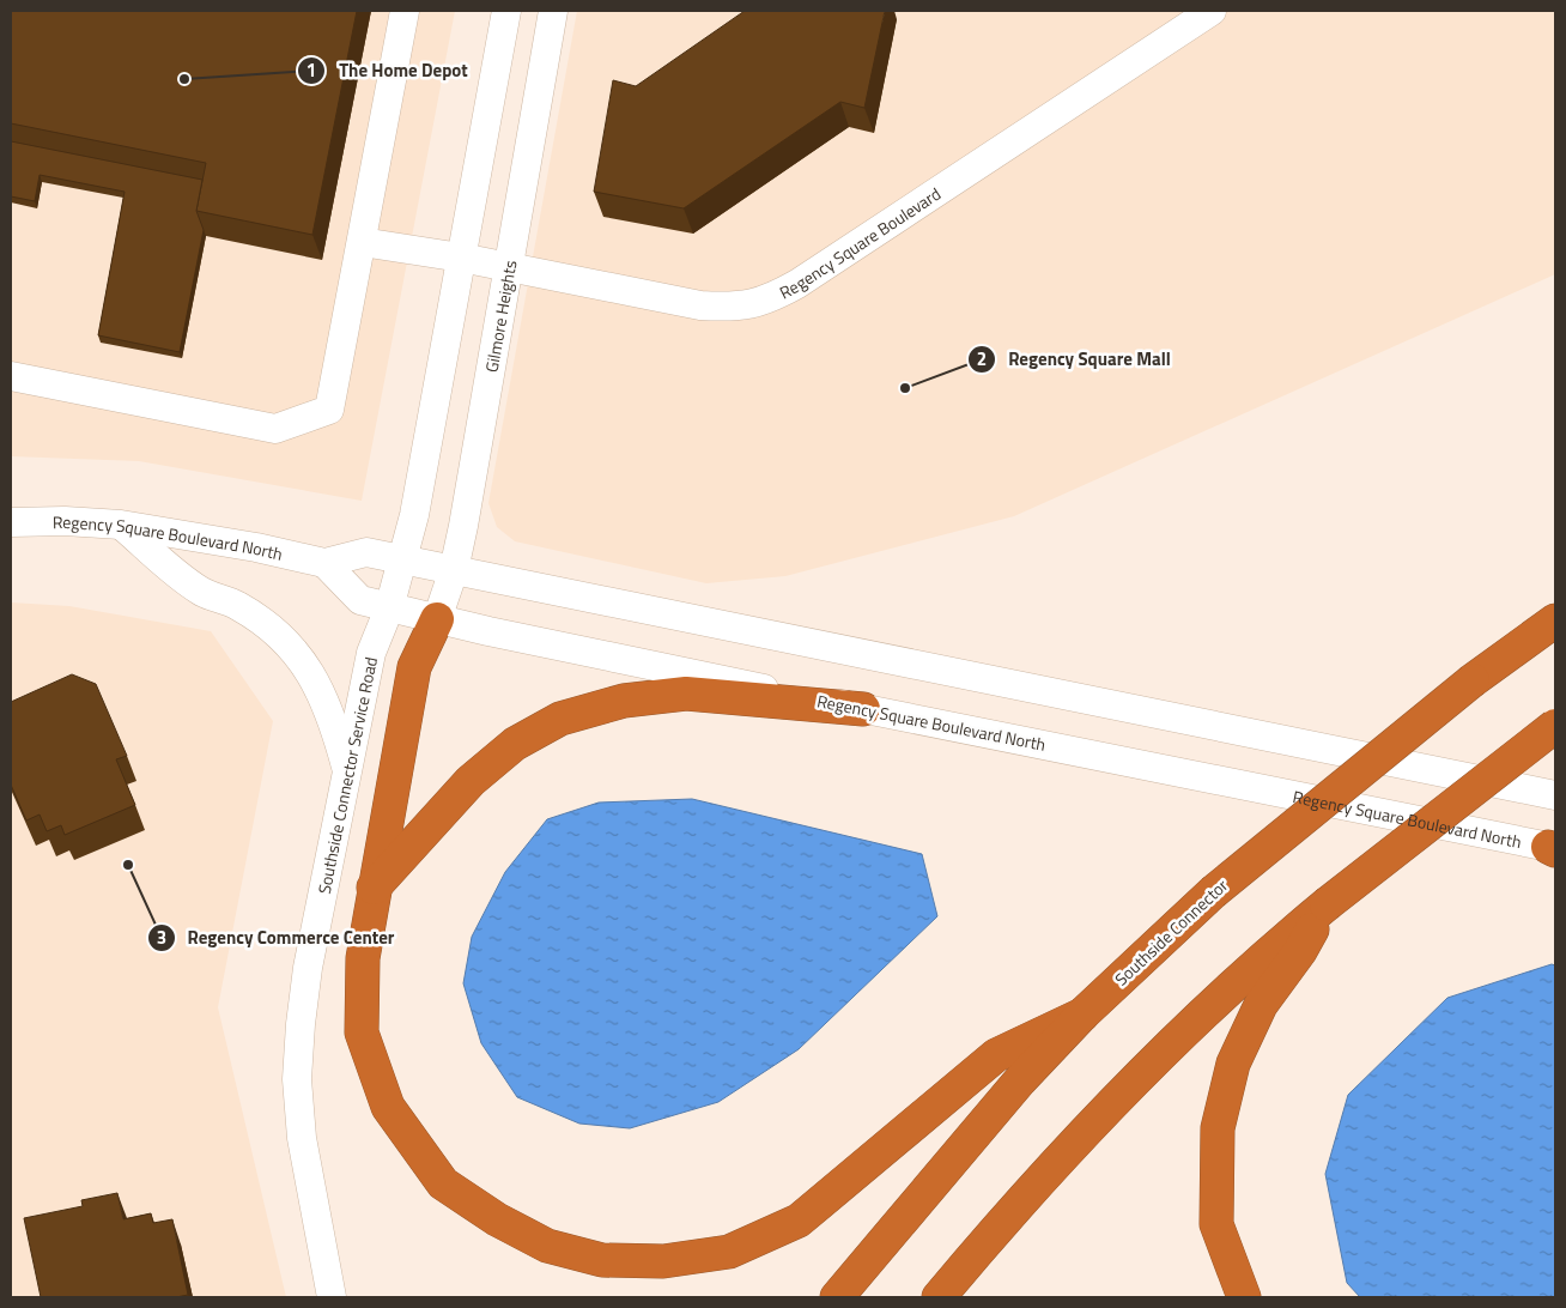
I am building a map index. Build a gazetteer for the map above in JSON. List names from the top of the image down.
{
  "streets": {
    "highway": ["Southside Connector"],
    "street": [
      "Regency Square Boulevard",
      "Gilmore Heights",
      "Regency Square Boulevard North",
      "Southside Connector Service Road"
    ]
  },
  "crossings": [
    ["Regency Square Boulevard", "Gilmore Heights"],
    ["Gilmore Heights", "Regency Square Boulevard North"],
    ["Regency Square Boulevard North", "Southside Connector Service Road"]
  ],
  "places": ["The Home Depot", "Regency Square Mall", "Regency Commerce Center"]
}
